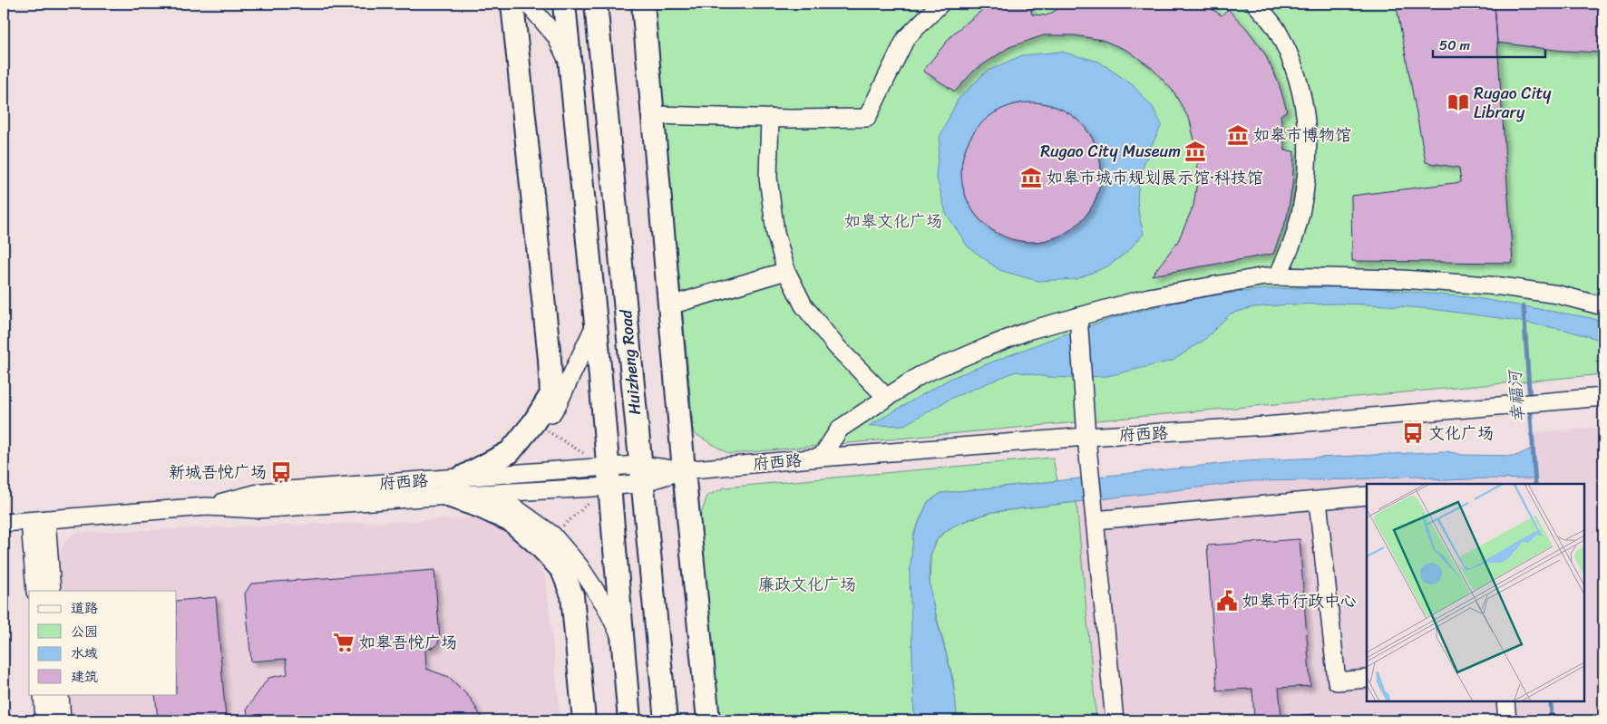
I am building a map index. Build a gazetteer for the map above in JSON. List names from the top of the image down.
{
  "streets": {
    "main road": ["Huizheng Road"],
    "street": ["府西路"]
  },
  "crossings": [
    ["Huizheng Road", "府西路"]
  ],
  "water": ["幸福河"],
  "parks": ["如皋文化广场", "廉政文化广场"],
  "places": {
    "library": ["Rugao City Library"],
    "museum": ["如皋市博物馆", "Rugao City Museum", "如皋市城市规划展示馆·科技馆"],
    "bus stop": ["文化广场", "新城吾悦广场"],
    "public building": ["如皋市行政中心"],
    "supermarket": ["如皋吾悦广场"]
  },
  "legend": [
    "道路",
    "公园",
    "水域",
    "建筑"
  ],
  "scale_bar": "50 m"
}
